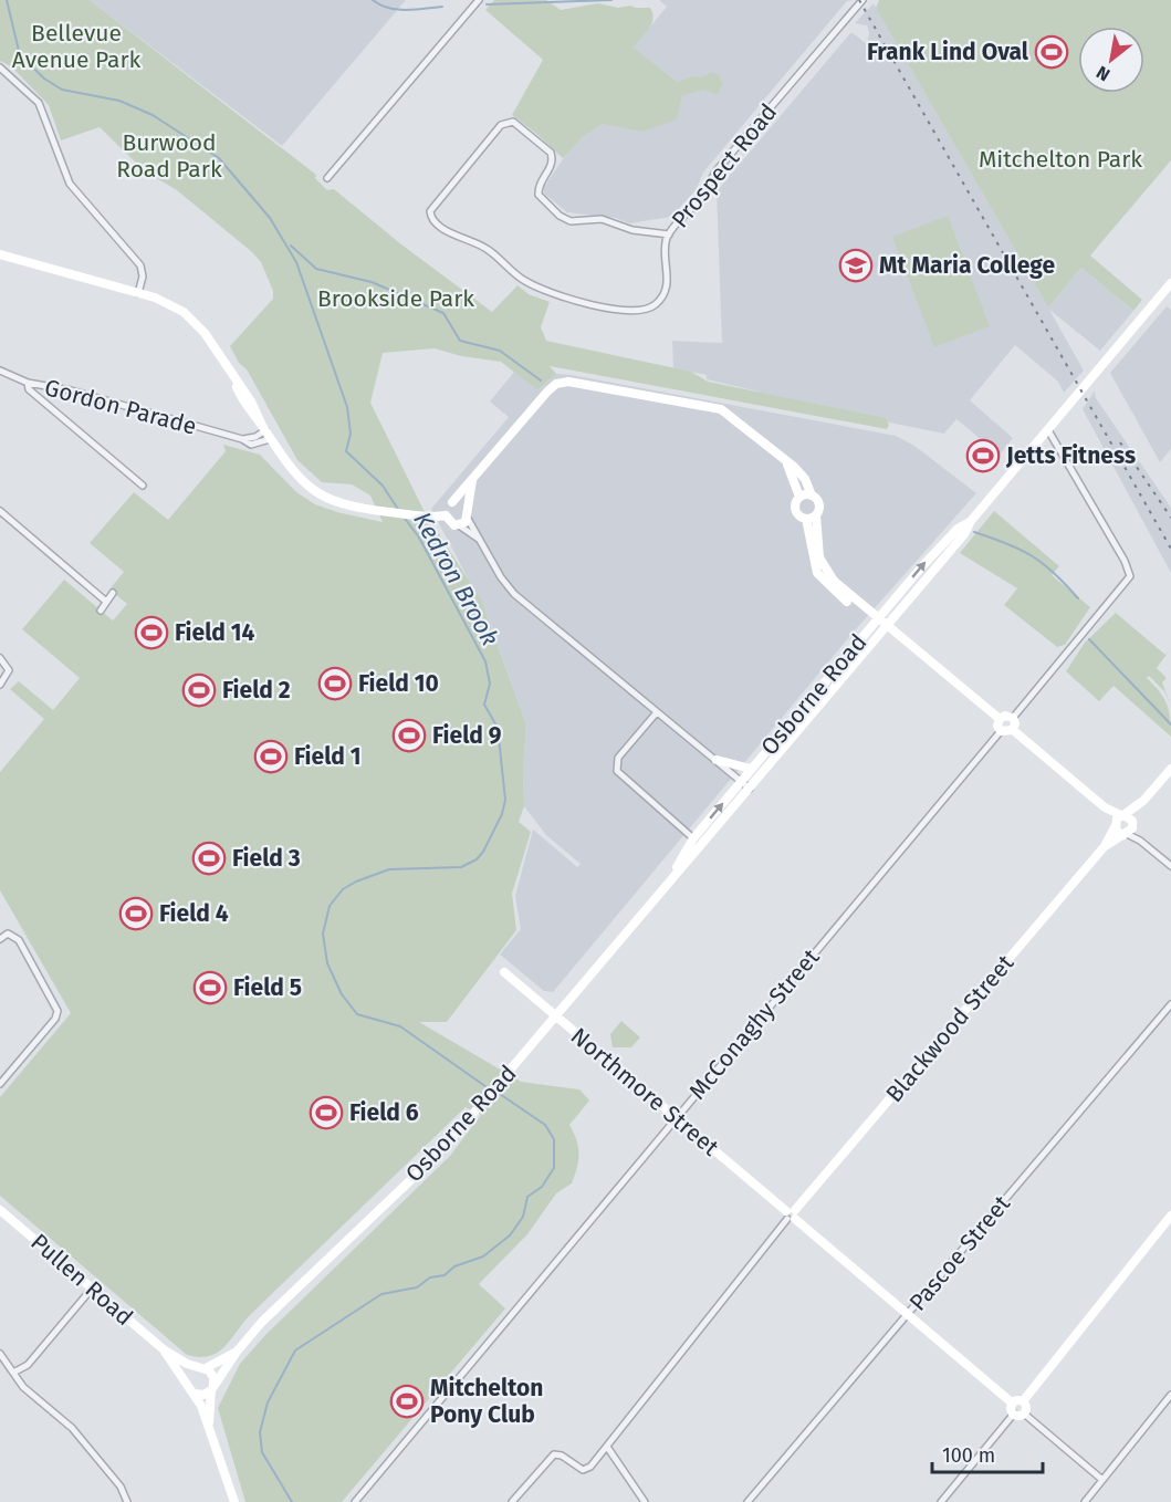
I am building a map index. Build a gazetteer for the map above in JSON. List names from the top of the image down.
{
  "streets": {
    "street": [
      "Prospect Road",
      "Gordon Parade",
      "Osborne Road",
      "McConaghy Street",
      "Blackwood Street",
      "Northmore Street",
      "Pascoe Street",
      "Pullen Road"
    ]
  },
  "crossings": [
    ["Osborne Road", "Northmore Street"],
    ["Osborne Road", "Pullen Road"],
    ["McConaghy Street", "Northmore Street"],
    ["Blackwood Street", "Northmore Street"],
    ["Northmore Street", "Pascoe Street"]
  ],
  "water": ["Kedron Brook"],
  "parks": [
    "Bellevue Avenue Park",
    "Burwood Road Park",
    "Mitchelton Park",
    "Brookside Park"
  ],
  "places": {
    "sports": [
      "Frank Lind Oval",
      "Jetts Fitness",
      "Field 14",
      "Field 10",
      "Field 2",
      "Field 9",
      "Field 1",
      "Field 3",
      "Field 4",
      "Field 5",
      "Field 6",
      "Mitchelton Pony Club"
    ],
    "school or university": ["Mt Maria College"]
  },
  "scale_bar": "100 m",
  "north": "bottom left"
}
